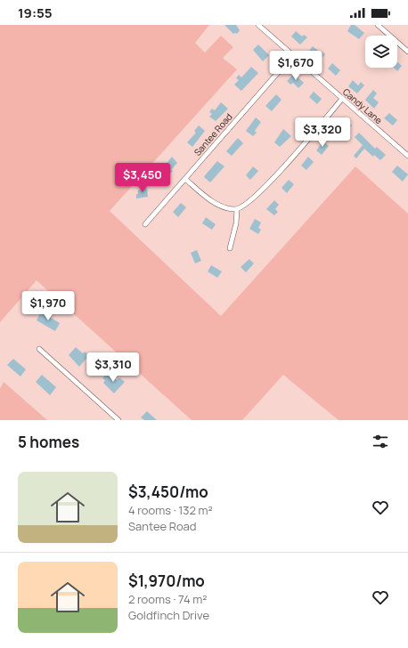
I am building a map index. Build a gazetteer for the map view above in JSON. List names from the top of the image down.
{
  "streets": {
    "street": ["Candy Lane", "Santee Road"]
  },
  "crossings": [
    ["Candy Lane", "Santee Road"]
  ],
  "page": {
    "status": "19:55",
    "price": [
      "$1,670",
      "$3,320",
      "$3,450",
      "$1,970",
      "$3,310"
    ],
    "heading": "5 homes",
    "list": [
      {
        "name": "$3,450/mo",
        "note": "4 rooms · 132 m² · Santee Road"
      },
      {
        "name": "$1,970/mo",
        "note": "2 rooms · 74 m² · Goldfinch Drive"
      }
    ]
  }
}
